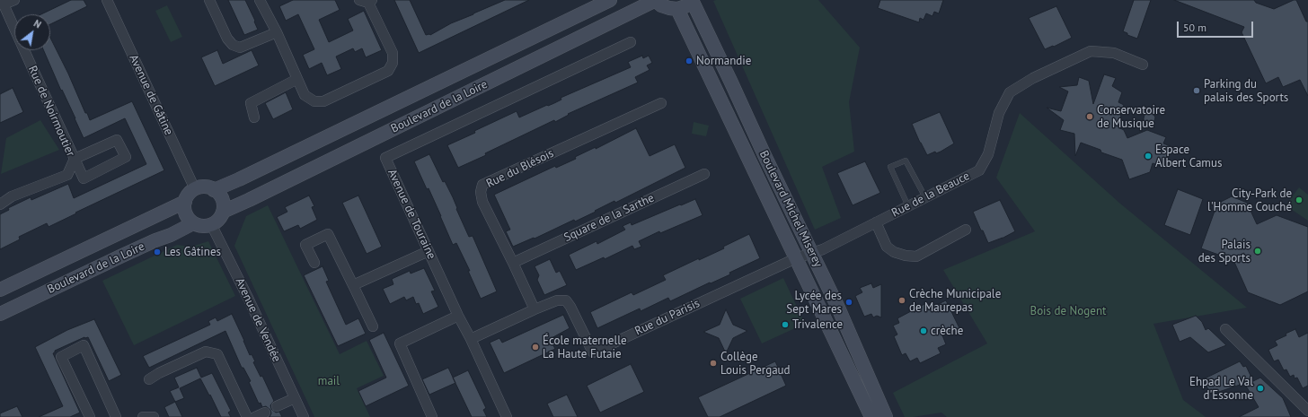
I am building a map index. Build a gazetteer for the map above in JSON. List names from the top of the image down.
{
  "streets": {
    "street": [
      "Avenue de Gâtine",
      "Boulevard de la Loire",
      "Rue de Noirmoutier",
      "Rue du Blésois",
      "Rue de la Beauce",
      "Boulevard Michel Miserey",
      "Avenue de Touraine",
      "Square de la Sarthe",
      "Rue du Parisis",
      "Avenue de Vendée"
    ]
  },
  "crossings": [
    ["Avenue de Gâtine", "Boulevard de la Loire"],
    ["Avenue de Gâtine", "Avenue de Vendée"],
    ["Boulevard de la Loire", "Avenue de Vendée"],
    ["Rue du Blésois", "Square de la Sarthe"],
    ["Rue du Blésois", "Rue du Parisis"],
    ["Rue de la Beauce", "Boulevard Michel Miserey"],
    ["Rue de la Beauce", "Rue du Parisis"],
    ["Boulevard Michel Miserey", "Rue du Parisis"],
    ["Avenue de Touraine", "Rue du Parisis"]
  ],
  "parks": ["Bois de Nogent", "mail"],
  "places": [
    "Normandie",
    "Parking du palais des Sports",
    "Conservatoire de Musique",
    "Espace Albert Camus",
    "City-Park de l'Homme Couché",
    "Palais des Sports",
    "Les Gâtines",
    "Crèche Municipale de Maurepas",
    "Lycée des Sept Mares",
    "Trivalence",
    "crèche",
    "École maternelle La Haute Futaie",
    "Collège Louis Pergaud",
    "Ehpad Le Val d'Essonne"
  ],
  "scale_bar": "50 m",
  "north": "top right"
}
